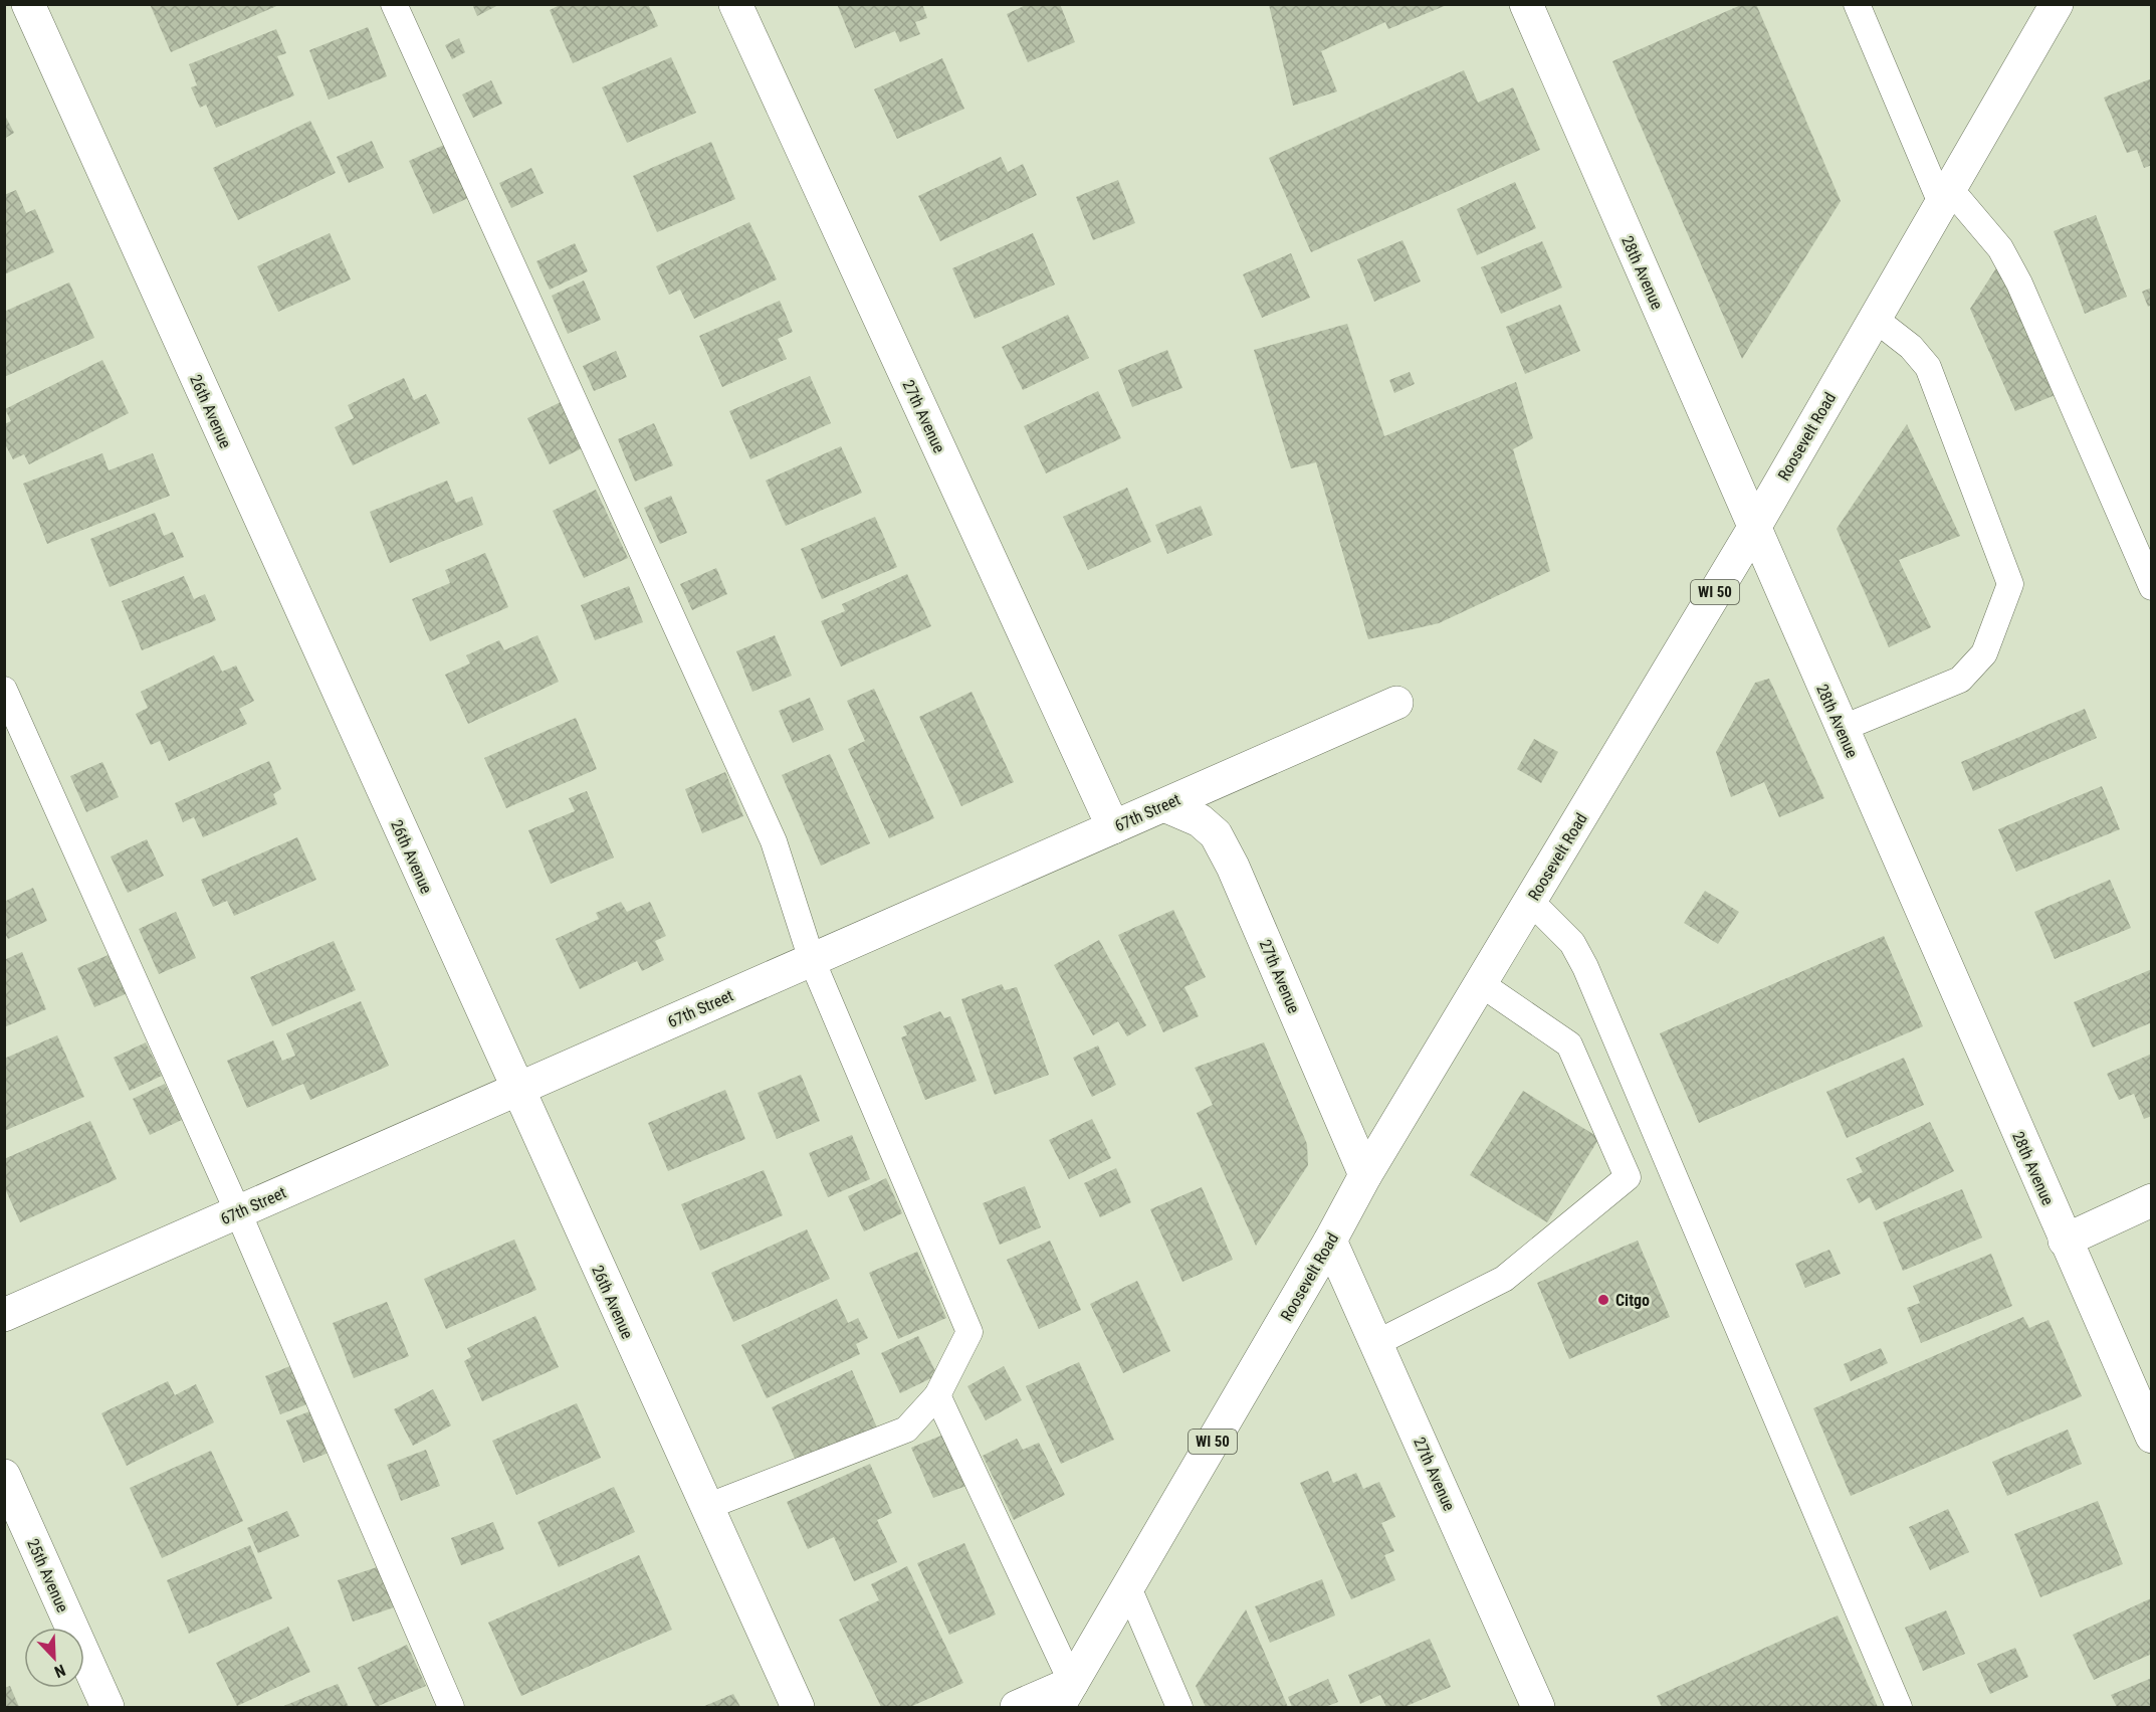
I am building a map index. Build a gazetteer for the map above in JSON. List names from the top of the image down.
{
  "streets": {
    "street": [
      "28th Avenue",
      "26th Avenue",
      "27th Avenue",
      "Roosevelt Road",
      "WI 50",
      "67th Street",
      "25th Avenue"
    ]
  },
  "crossings": [
    ["28th Avenue", "Roosevelt Road"],
    ["26th Avenue", "67th Street"],
    ["27th Avenue", "Roosevelt Road"],
    ["27th Avenue", "67th Street"]
  ],
  "places": ["Citgo"],
  "north": "bottom right"
}
